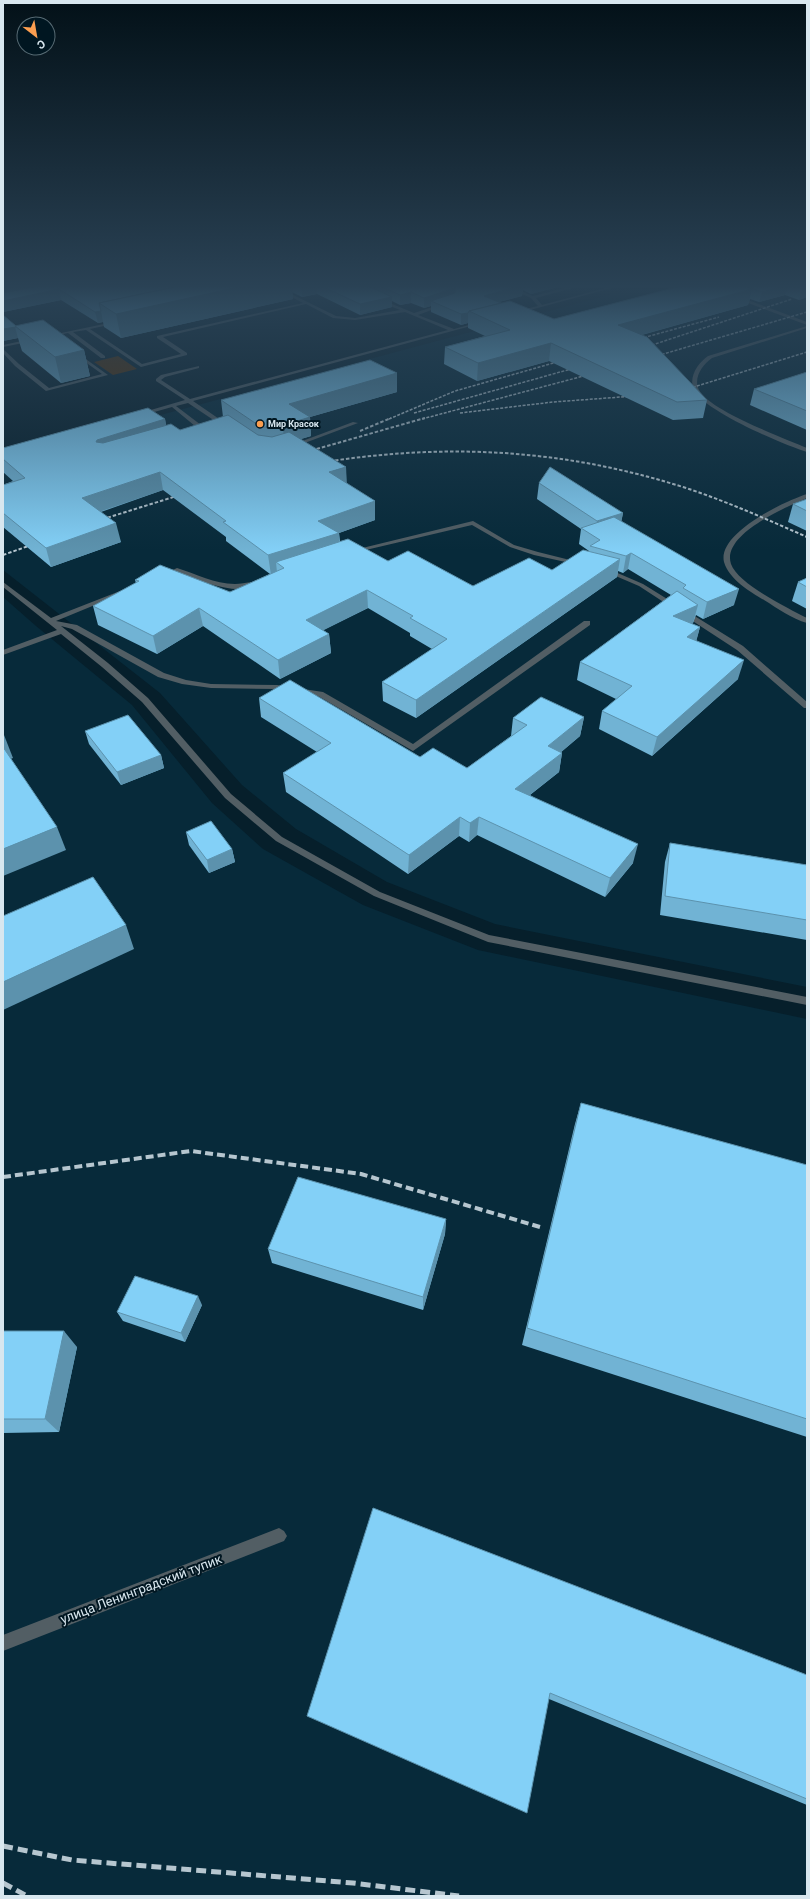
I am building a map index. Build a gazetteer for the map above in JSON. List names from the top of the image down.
{
  "streets": {
    "street": ["улица Ленинградский тупик"]
  },
  "places": ["Мир Красок"],
  "north": "bottom right"
}
